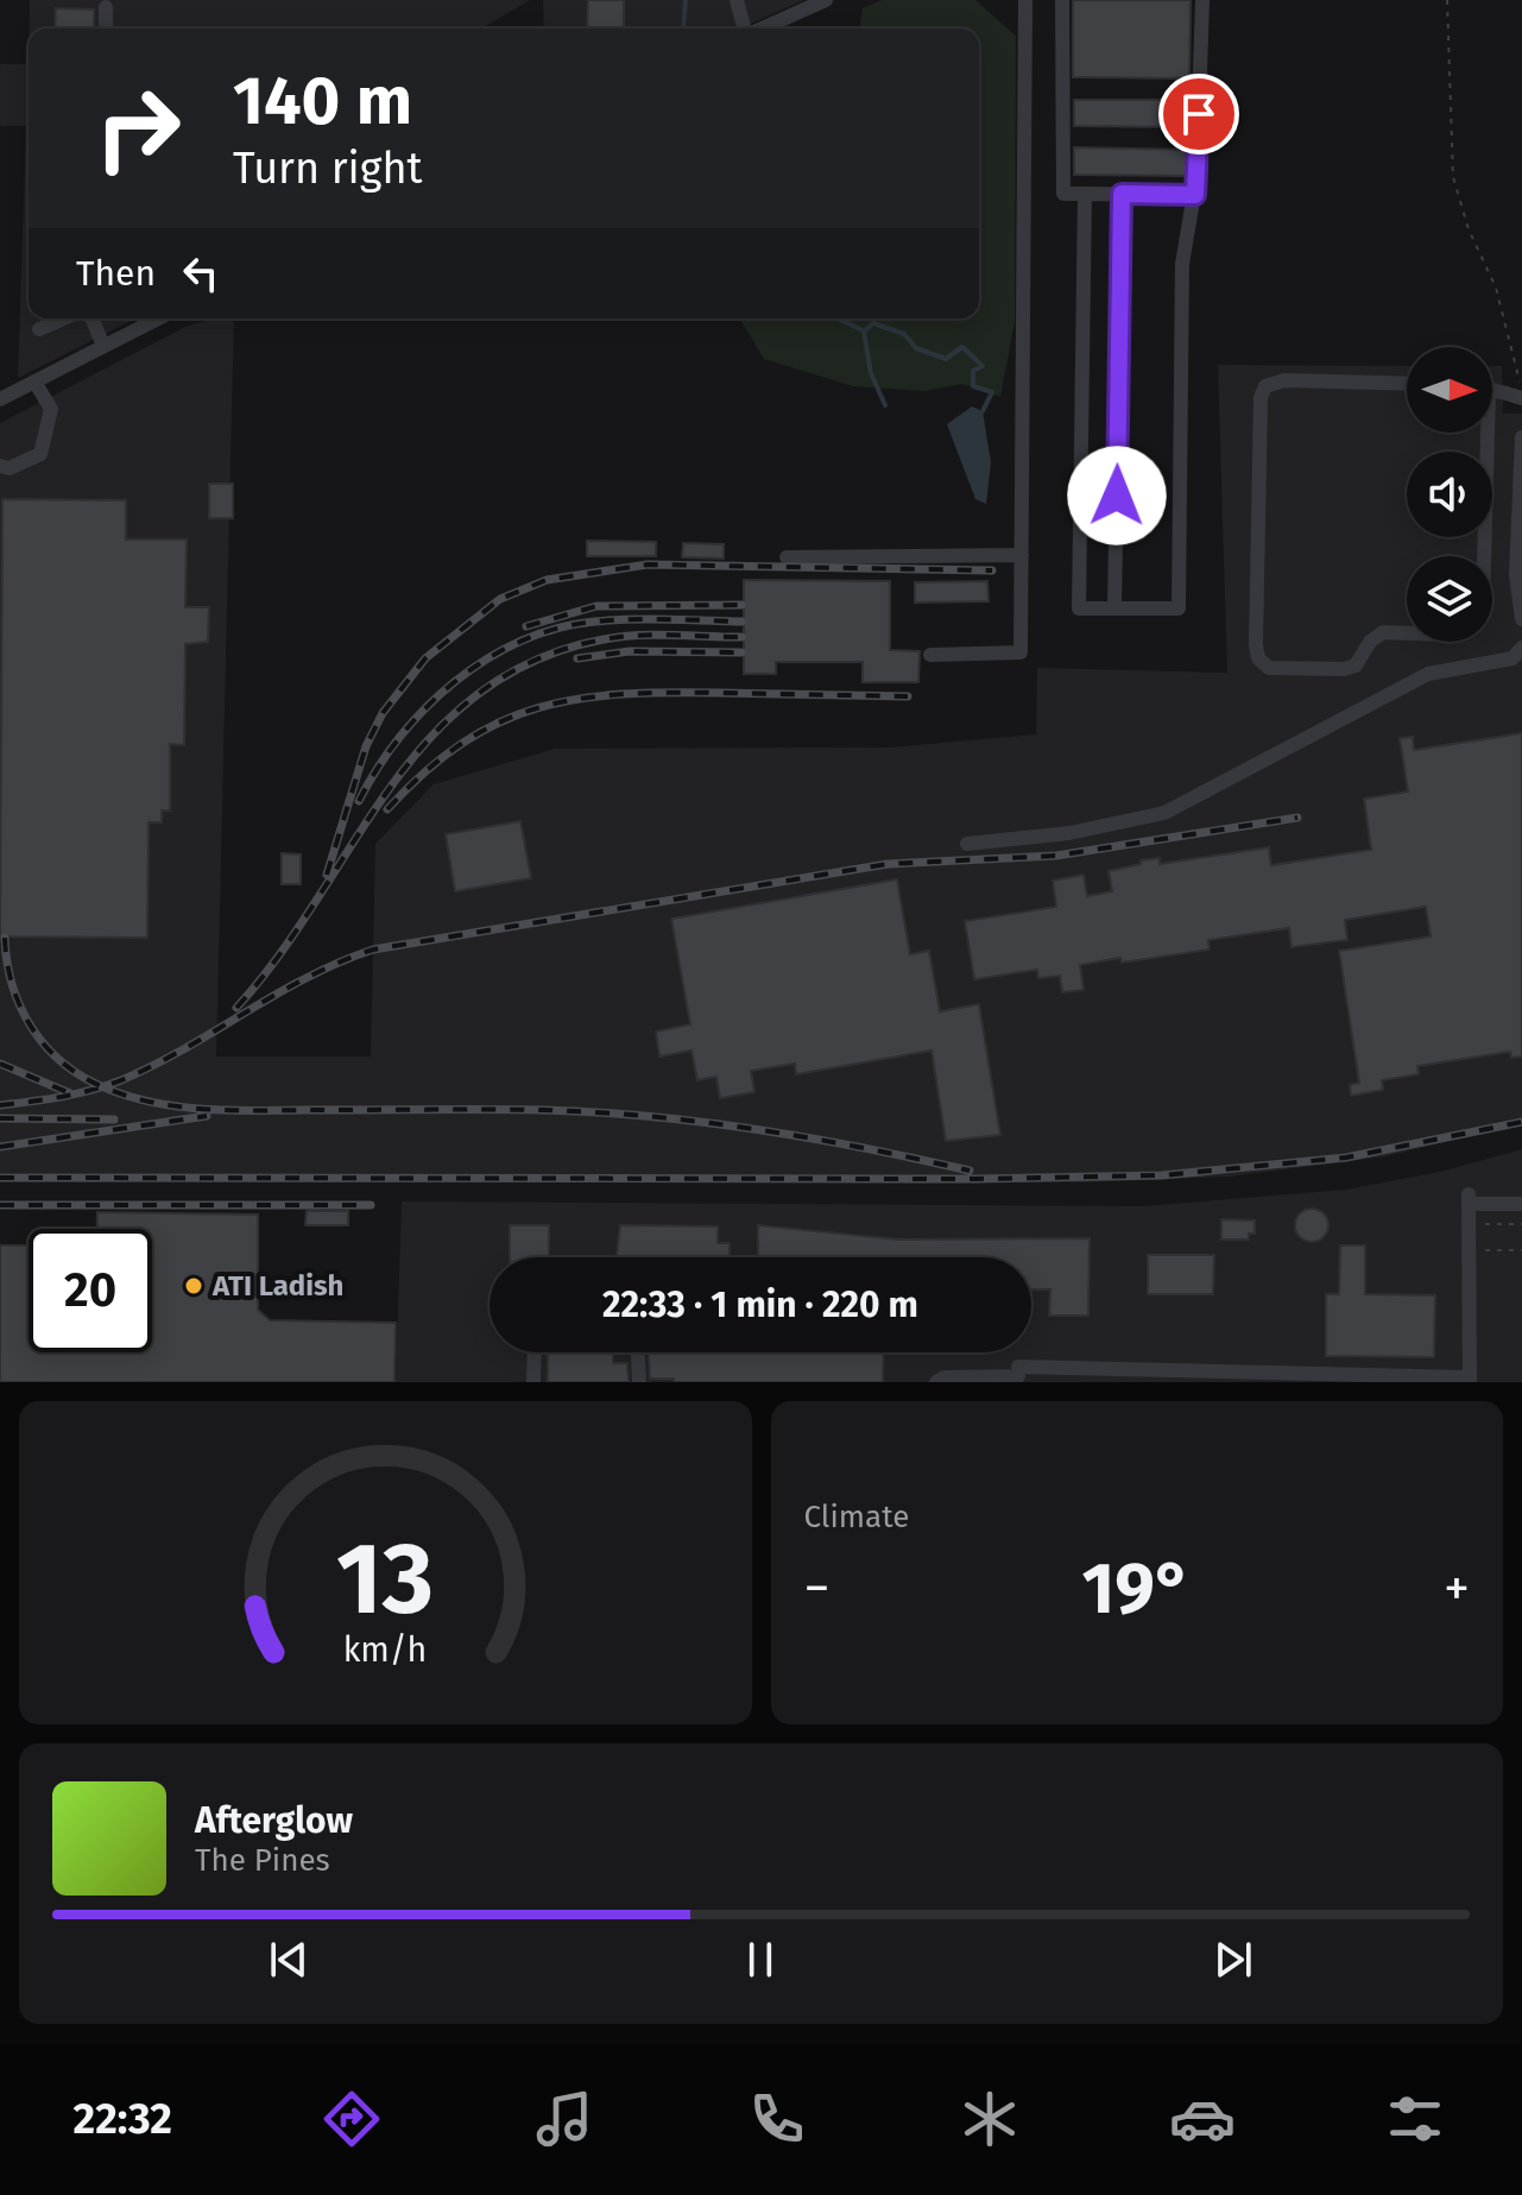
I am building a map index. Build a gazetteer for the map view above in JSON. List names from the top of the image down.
{
  "places": ["ATI Ladish"],
  "north": "right",
  "page": {
    "turn": ["140 m", "Turn right"],
    "then": "Then",
    "limit": "20",
    "trip": "22:33 · 1 min · 220 m",
    "tile": "Climate",
    "heat": ["−", "19°", "+"],
    "song": ["Afterglow", "The Pines"],
    "tabs": "22:32",
    "gauge": ["13", "km/h"]
  }
}
